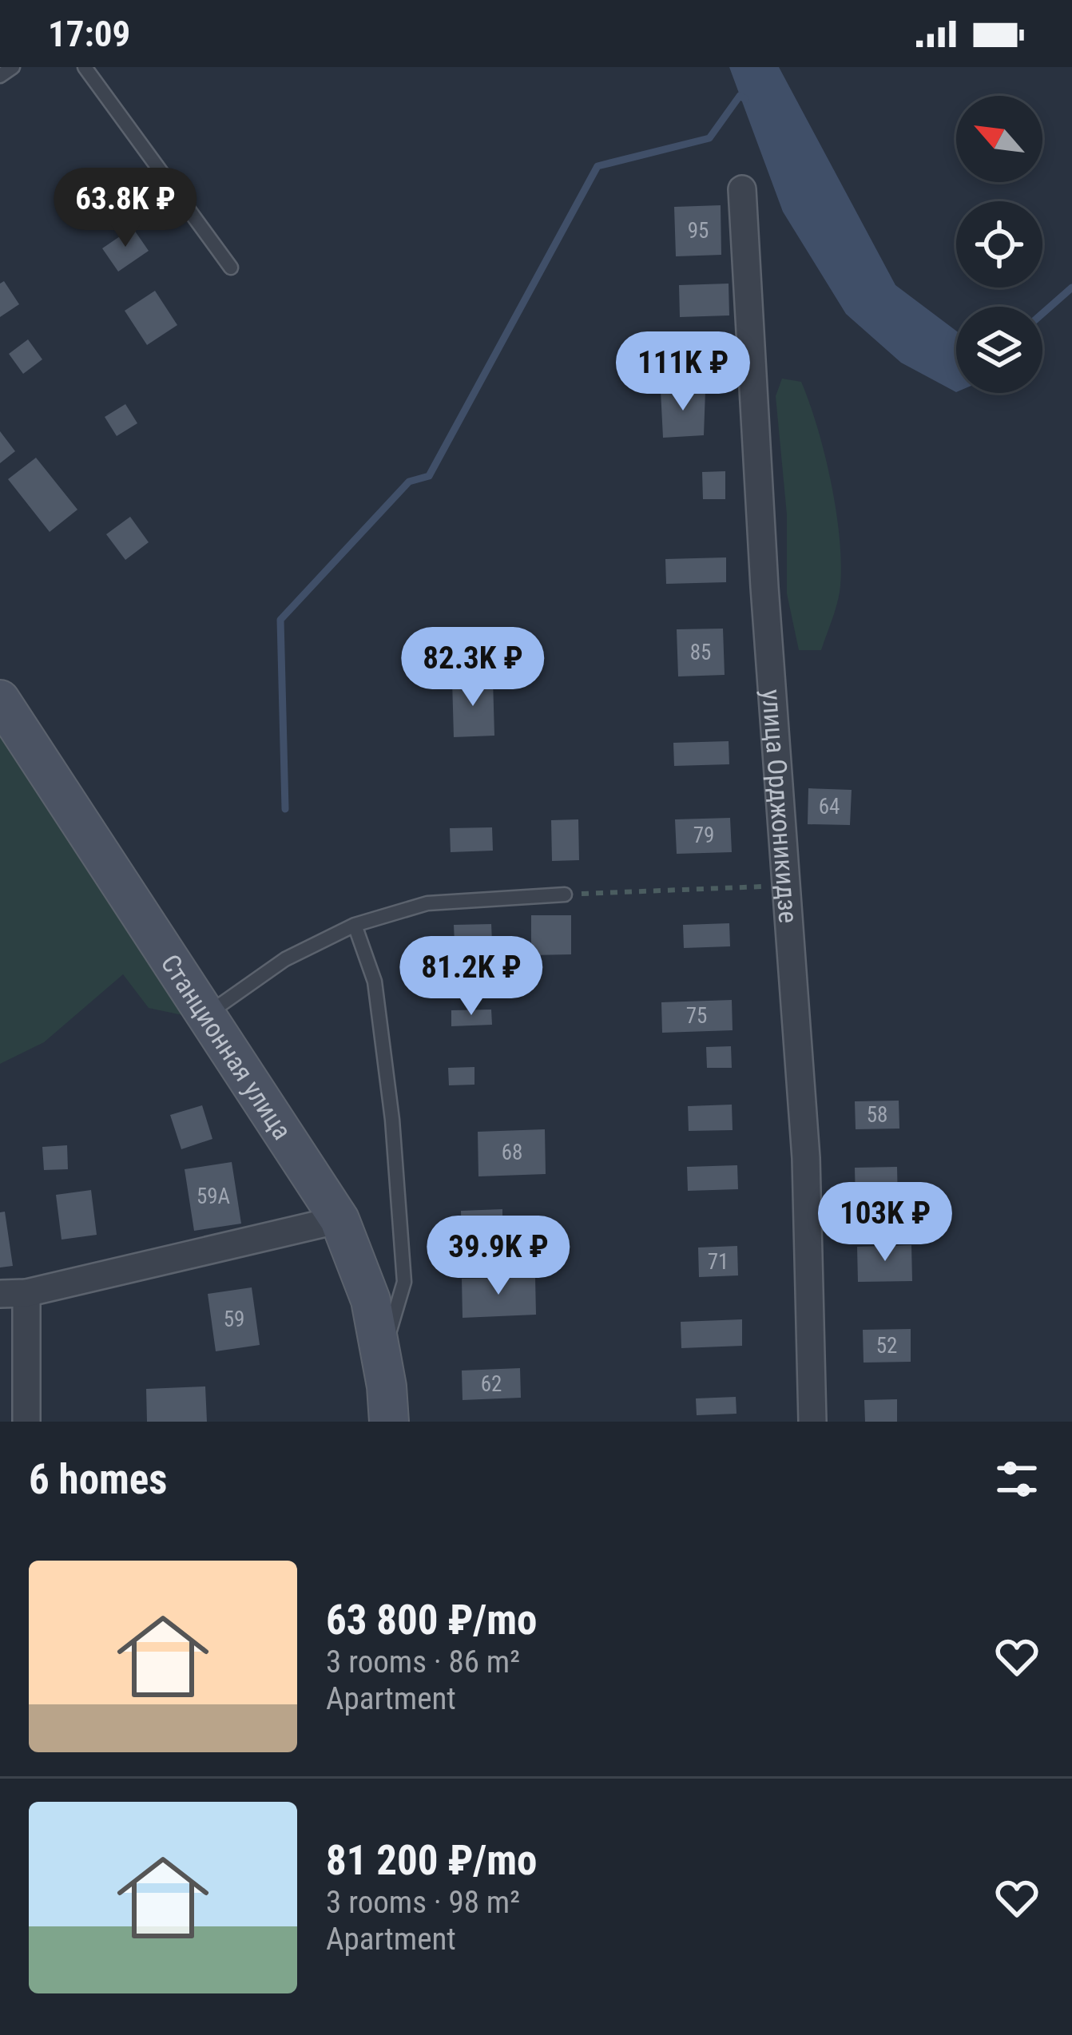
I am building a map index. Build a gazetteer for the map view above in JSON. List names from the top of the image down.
{
  "streets": {
    "main road": ["Станционная улица"],
    "street": ["улица Орджоникидзе"]
  },
  "house_numbers": [
    "95",
    "85",
    "64",
    "79",
    "75",
    "58",
    "68",
    "59А",
    "71",
    "59",
    "52",
    "62"
  ],
  "north": "top left",
  "page": {
    "status": "17:09",
    "price": [
      "63.8K ₽",
      "111K ₽",
      "82.3K ₽",
      "81.2K ₽",
      "103K ₽",
      "39.9K ₽"
    ],
    "heading": "6 homes",
    "list": [
      {
        "name": "63 800 ₽/mo",
        "note": "3 rooms · 86 m² · Apartment"
      },
      {
        "name": "81 200 ₽/mo",
        "note": "3 rooms · 98 m² · Apartment"
      }
    ]
  }
}
